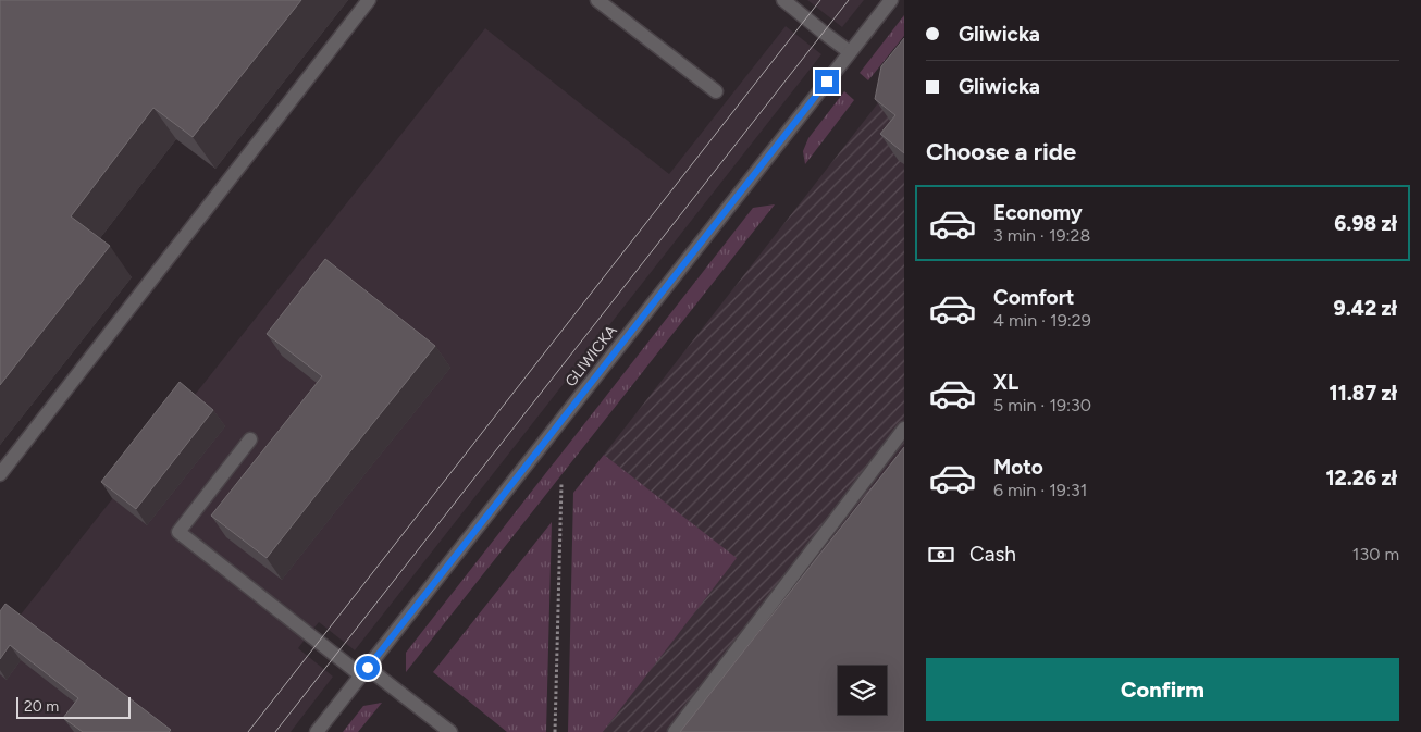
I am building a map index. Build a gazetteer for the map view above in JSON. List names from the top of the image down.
{
  "streets": {
    "street": ["GLIWICKA"]
  },
  "scale_bar": "20 m",
  "page": {
    "banner": ["Gliwicka", "Gliwicka"],
    "heading": "Choose a ride",
    "list": [
      {
        "name": "Economy",
        "note": "3 min · 19:28",
        "value": "6.98 zł"
      },
      {
        "name": "Comfort",
        "note": "4 min · 19:29",
        "value": "9.42 zł"
      },
      {
        "name": "XL",
        "note": "5 min · 19:30",
        "value": "11.87 zł"
      },
      {
        "name": "Moto",
        "note": "6 min · 19:31",
        "value": "12.26 zł"
      }
    ],
    "pay": ["Cash", "130 m"],
    "buttons": "Confirm",
    "scale": "20 m"
  }
}
